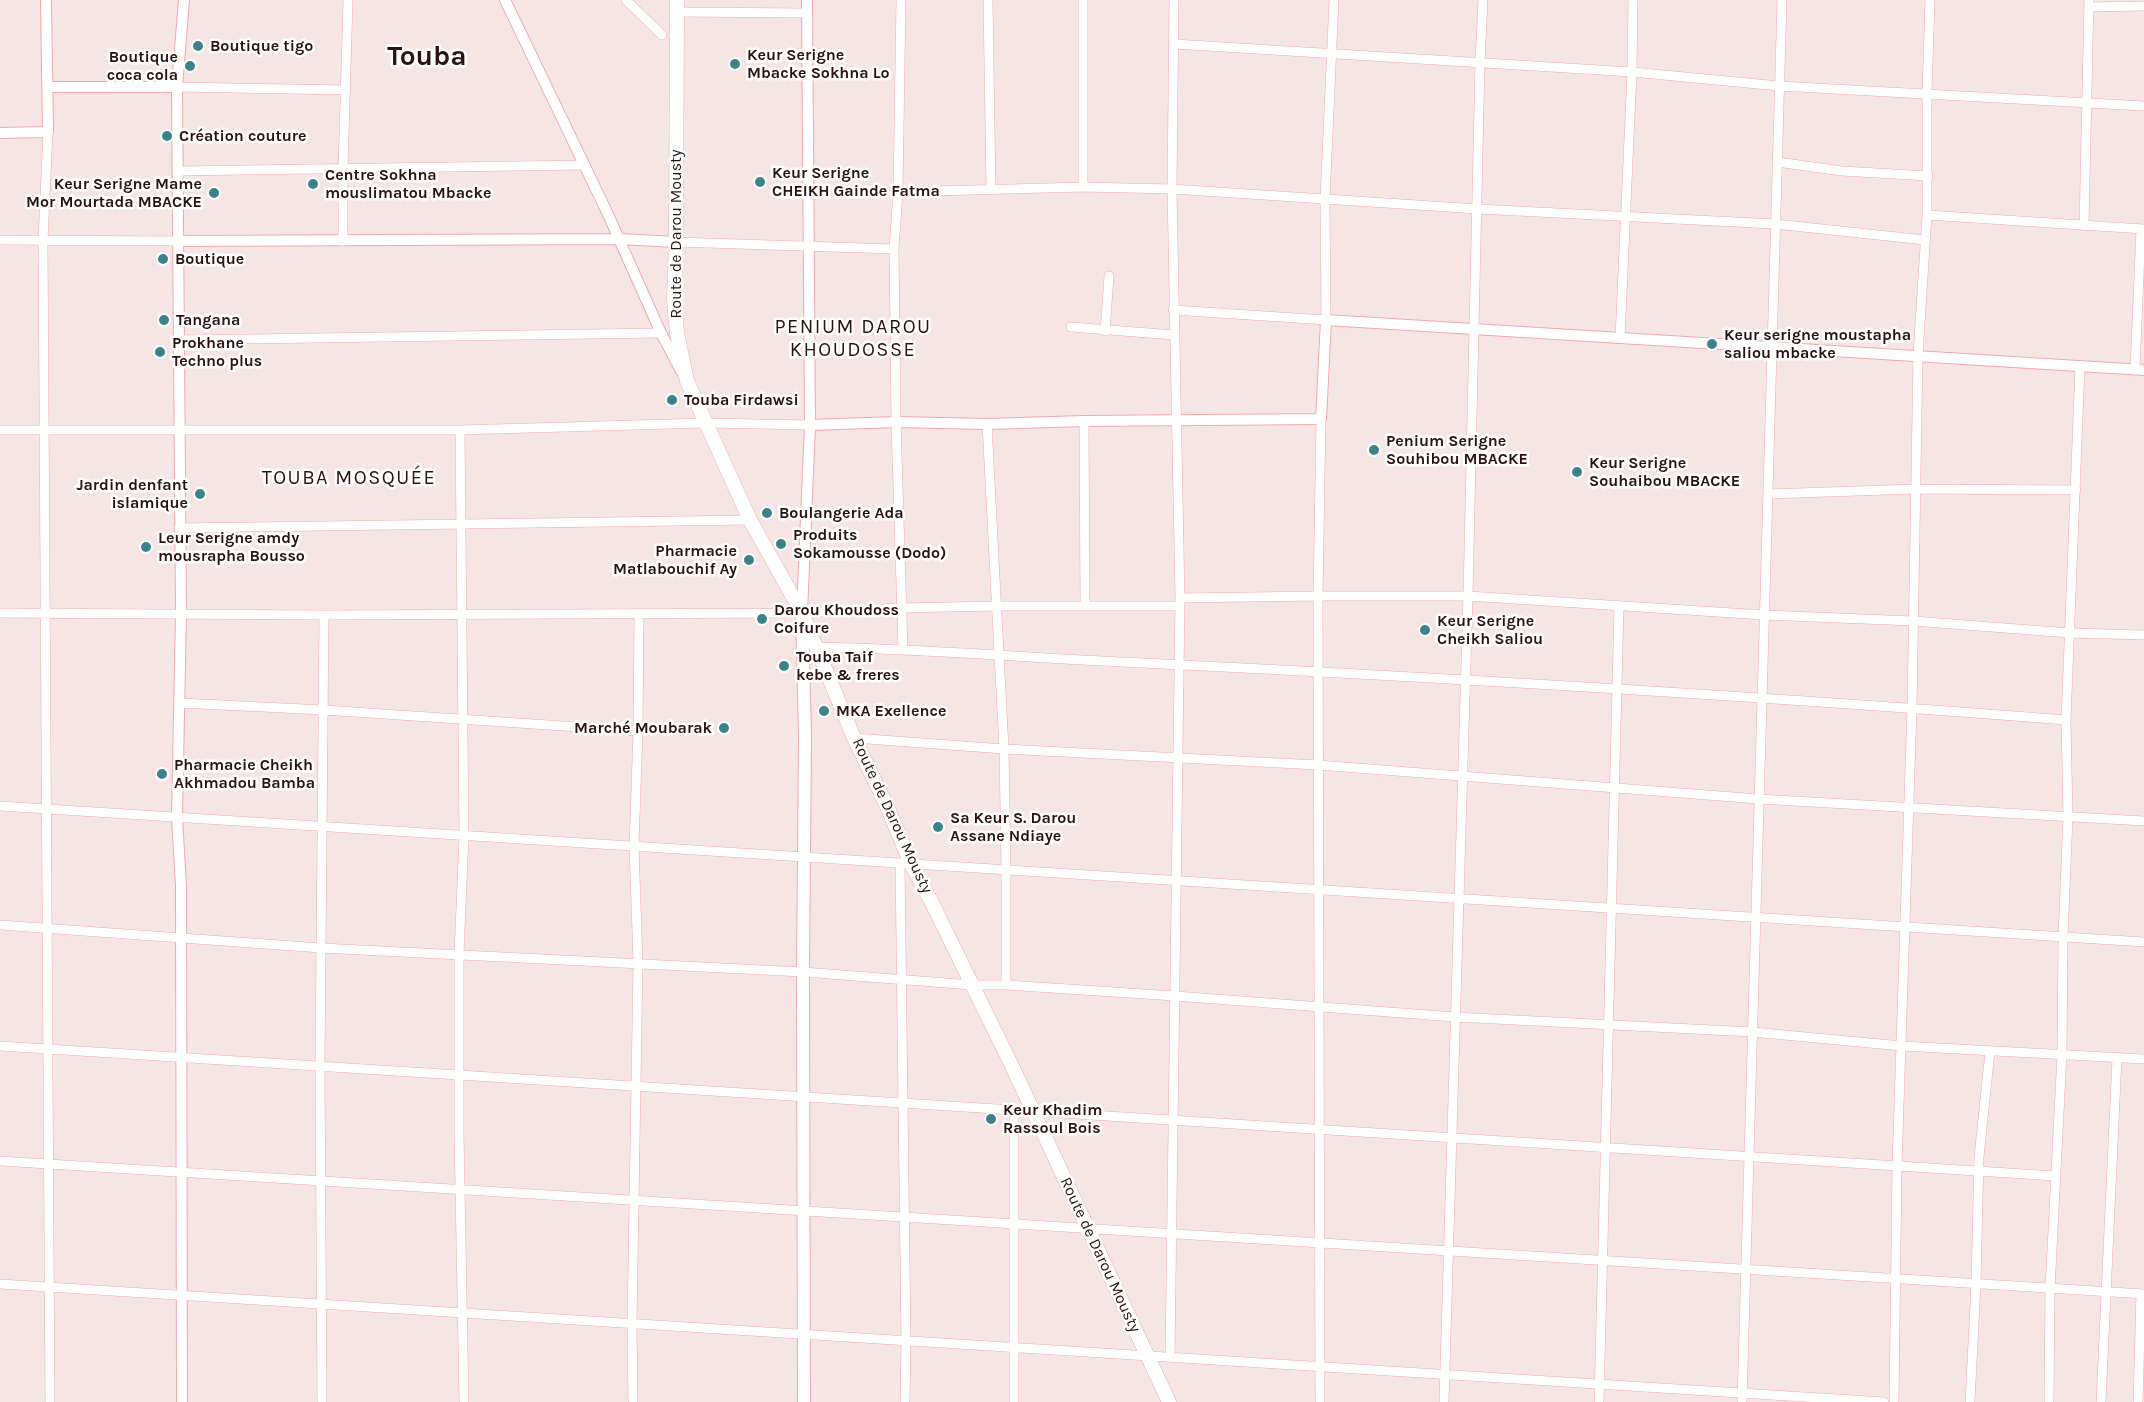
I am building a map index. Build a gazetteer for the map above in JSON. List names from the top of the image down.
{
  "streets": {
    "main road": ["Route de Darou Mousty"]
  },
  "districts": ["Touba", "PENIUM DAROU KHOUDOSSE", "TOUBA MOSQUÉE"],
  "places": [
    "Boutique tigo",
    "Keur Serigne Mbacke Sokhna Lo",
    "Boutique coca cola",
    "Création couture",
    "Keur Serigne CHEIKH Gainde Fatma",
    "Centre Sokhna mouslimatou Mbacke",
    "Keur Serigne Mame Mor Mourtada MBACKE",
    "Boutique",
    "Tangana",
    "Keur serigne moustapha saliou mbacke",
    "Prokhane Techno plus",
    "Touba Firdawsi",
    "Penium Serigne Souhibou MBACKE",
    "Keur Serigne Souhaibou MBACKE",
    "Jardin denfant islamique",
    "Boulangerie Ada",
    "Produits Sokamousse (Dodo)",
    "Leur Serigne amdy mousrapha Bousso",
    "Pharmacie Matlabouchif Ay",
    "Darou Khoudoss Coifure",
    "Keur Serigne Cheikh Saliou",
    "Touba Taif kebe & freres",
    "MKA Exellence",
    "Marché Moubarak",
    "Pharmacie Cheikh Akhmadou Bamba",
    "Sa Keur S. Darou Assane Ndiaye",
    "Keur Khadim Rassoul Bois"
  ]
}
